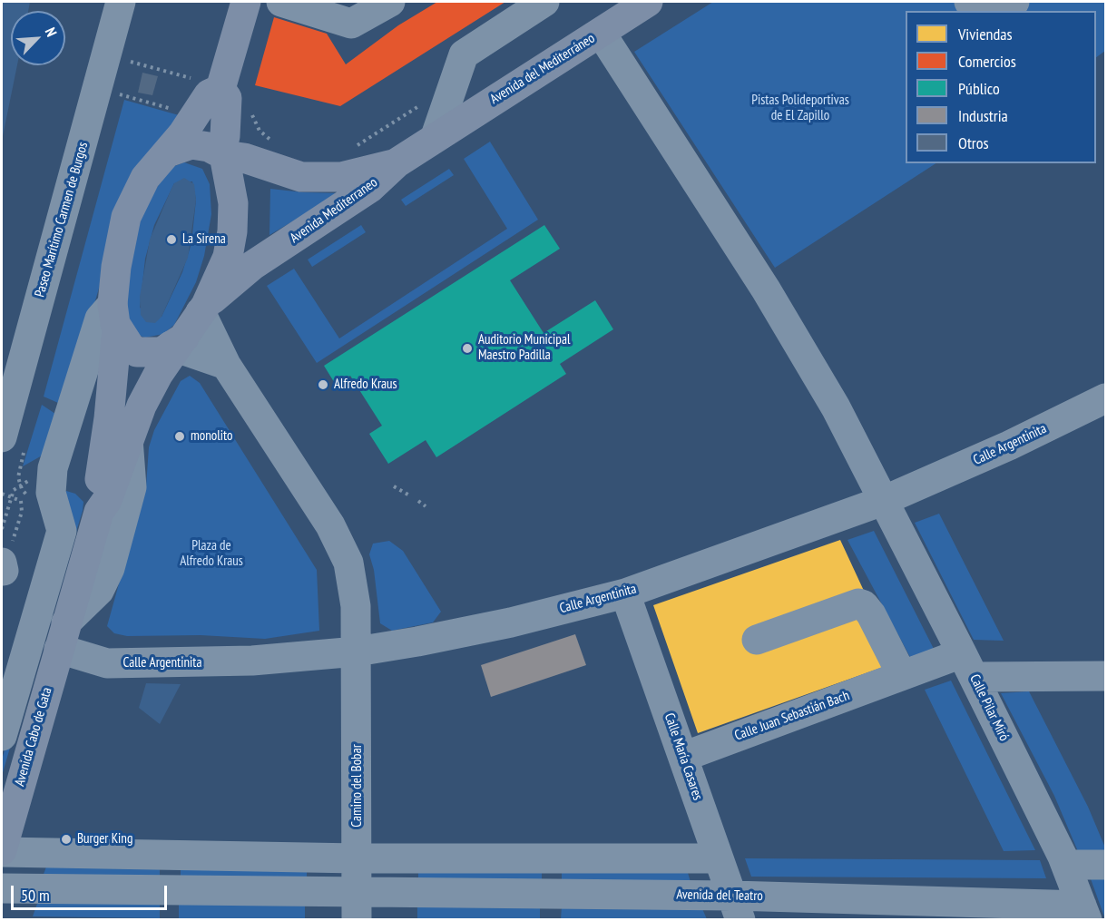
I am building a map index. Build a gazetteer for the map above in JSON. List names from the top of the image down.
{
  "streets": {
    "main road": ["Avenida del Mediterráneo", "Avenida Mediterraneo", "Avenida Cabo de Gata"],
    "street": [
      "Paseo Marítimo Carmen de Burgos",
      "Calle Argentinita",
      "Calle Pilar Miró",
      "Calle Juan Sebastián Bach",
      "Calle María Casares",
      "Camino del Bobar",
      "Avenida del Teatro"
    ]
  },
  "crossings": [
    ["Avenida del Mediterráneo", "Avenida Mediterraneo"],
    ["Avenida del Mediterráneo", "Calle Pilar Miró"],
    ["Avenida Mediterraneo", "Avenida Cabo de Gata"],
    ["Calle Argentinita", "Calle Pilar Miró"],
    ["Calle Argentinita", "Avenida Cabo de Gata"],
    ["Calle Argentinita", "Calle María Casares"],
    ["Calle Argentinita", "Camino del Bobar"],
    ["Calle Pilar Miró", "Calle Juan Sebastián Bach"],
    ["Calle Pilar Miró", "Avenida del Teatro"],
    ["Calle Juan Sebastián Bach", "Calle María Casares"],
    ["Calle María Casares", "Avenida del Teatro"],
    ["Camino del Bobar", "Avenida del Teatro"]
  ],
  "parks": ["Pistas Polideportivas de El Zapillo", "Plaza de Alfredo Kraus"],
  "places": [
    "La Sirena",
    "Auditorio Municipal Maestro Padilla",
    "Alfredo Kraus",
    "monolito",
    "Burger King"
  ],
  "legend": [
    "Viviendas",
    "Comercios",
    "Público",
    "Industria",
    "Otros"
  ],
  "scale_bar": "50 m",
  "north": "top right"
}
